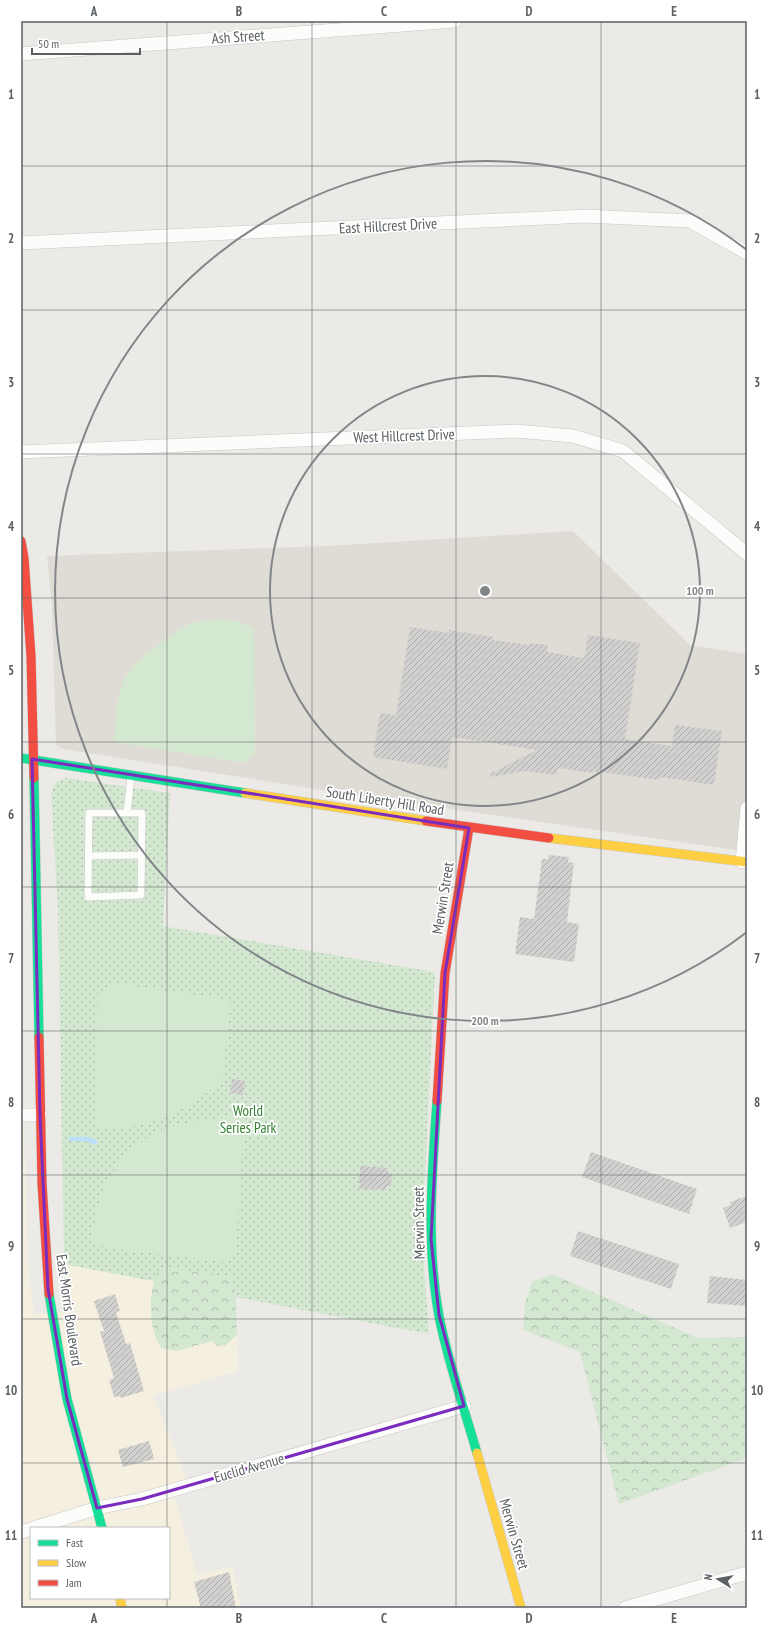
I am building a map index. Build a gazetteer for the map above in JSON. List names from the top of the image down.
{
  "streets": {
    "street": [
      "Ash Street",
      "East Hillcrest Drive",
      "West Hillcrest Drive",
      "South Liberty Hill Road",
      "Merwin Street",
      "East Morris Boulevard",
      "Euclid Avenue"
    ]
  },
  "crossings": [
    ["South Liberty Hill Road", "Merwin Street"],
    ["South Liberty Hill Road", "East Morris Boulevard"],
    ["Merwin Street", "Euclid Avenue"],
    ["East Morris Boulevard", "Euclid Avenue"]
  ],
  "parks": ["World Series Park"],
  "legend": ["Fast", "Slow", "Jam"],
  "scale_bar": "50 m",
  "north": "left",
  "grid": {
    "columns": [
      "A",
      "B",
      "C",
      "D",
      "E"
    ],
    "rows": [
      "1",
      "2",
      "3",
      "4",
      "5",
      "6",
      "7",
      "8",
      "9",
      "10",
      "11"
    ]
  },
  "rings": ["100 m", "200 m"]
}
